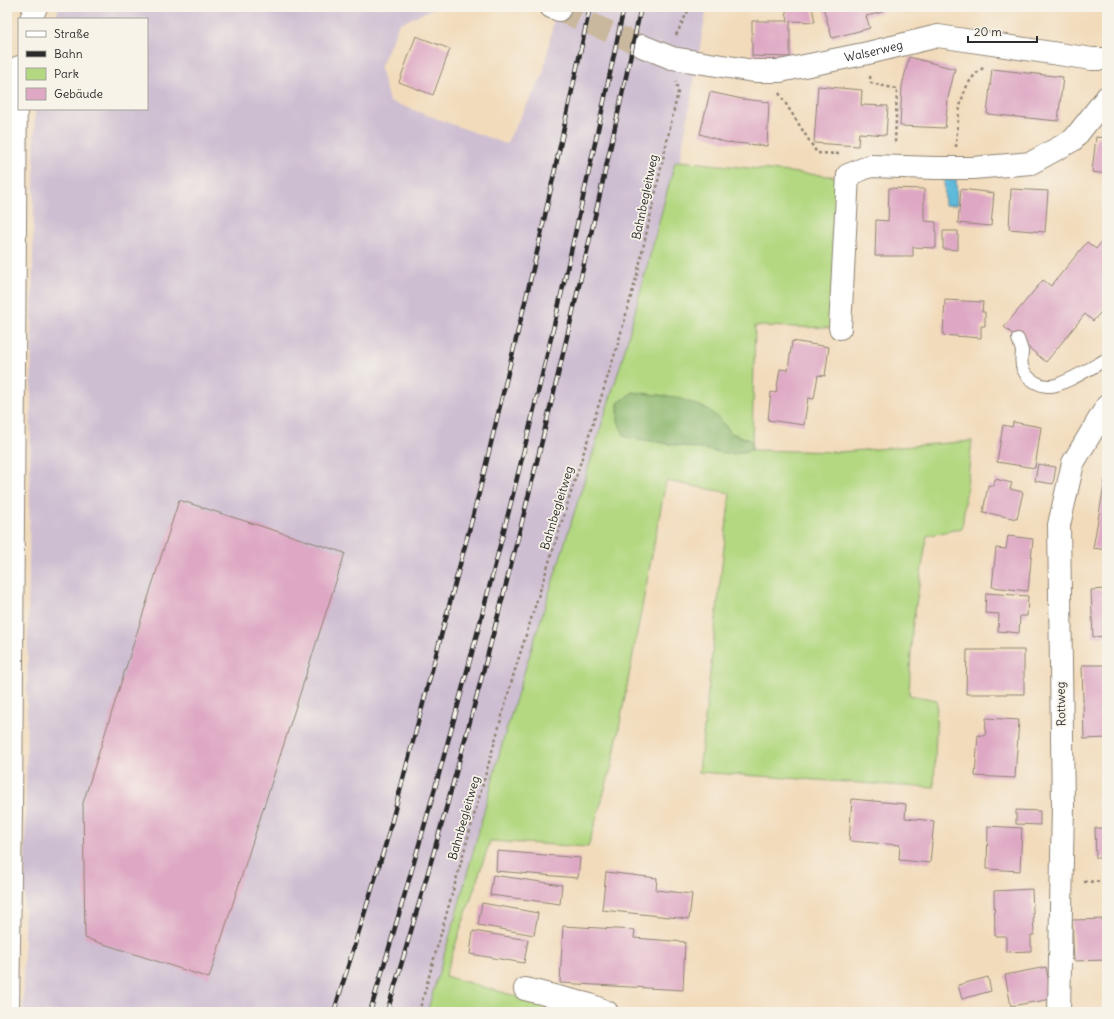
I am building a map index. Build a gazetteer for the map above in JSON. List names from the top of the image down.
{
  "streets": {
    "street": ["Walserweg", "Rottweg"],
    "path": ["Bahnbegleitweg"]
  },
  "crossings": [
    ["Walserweg", "Bahnbegleitweg"]
  ],
  "legend": [
    "Straße",
    "Bahn",
    "Park",
    "Gebäude"
  ],
  "scale_bar": "20 m"
}
